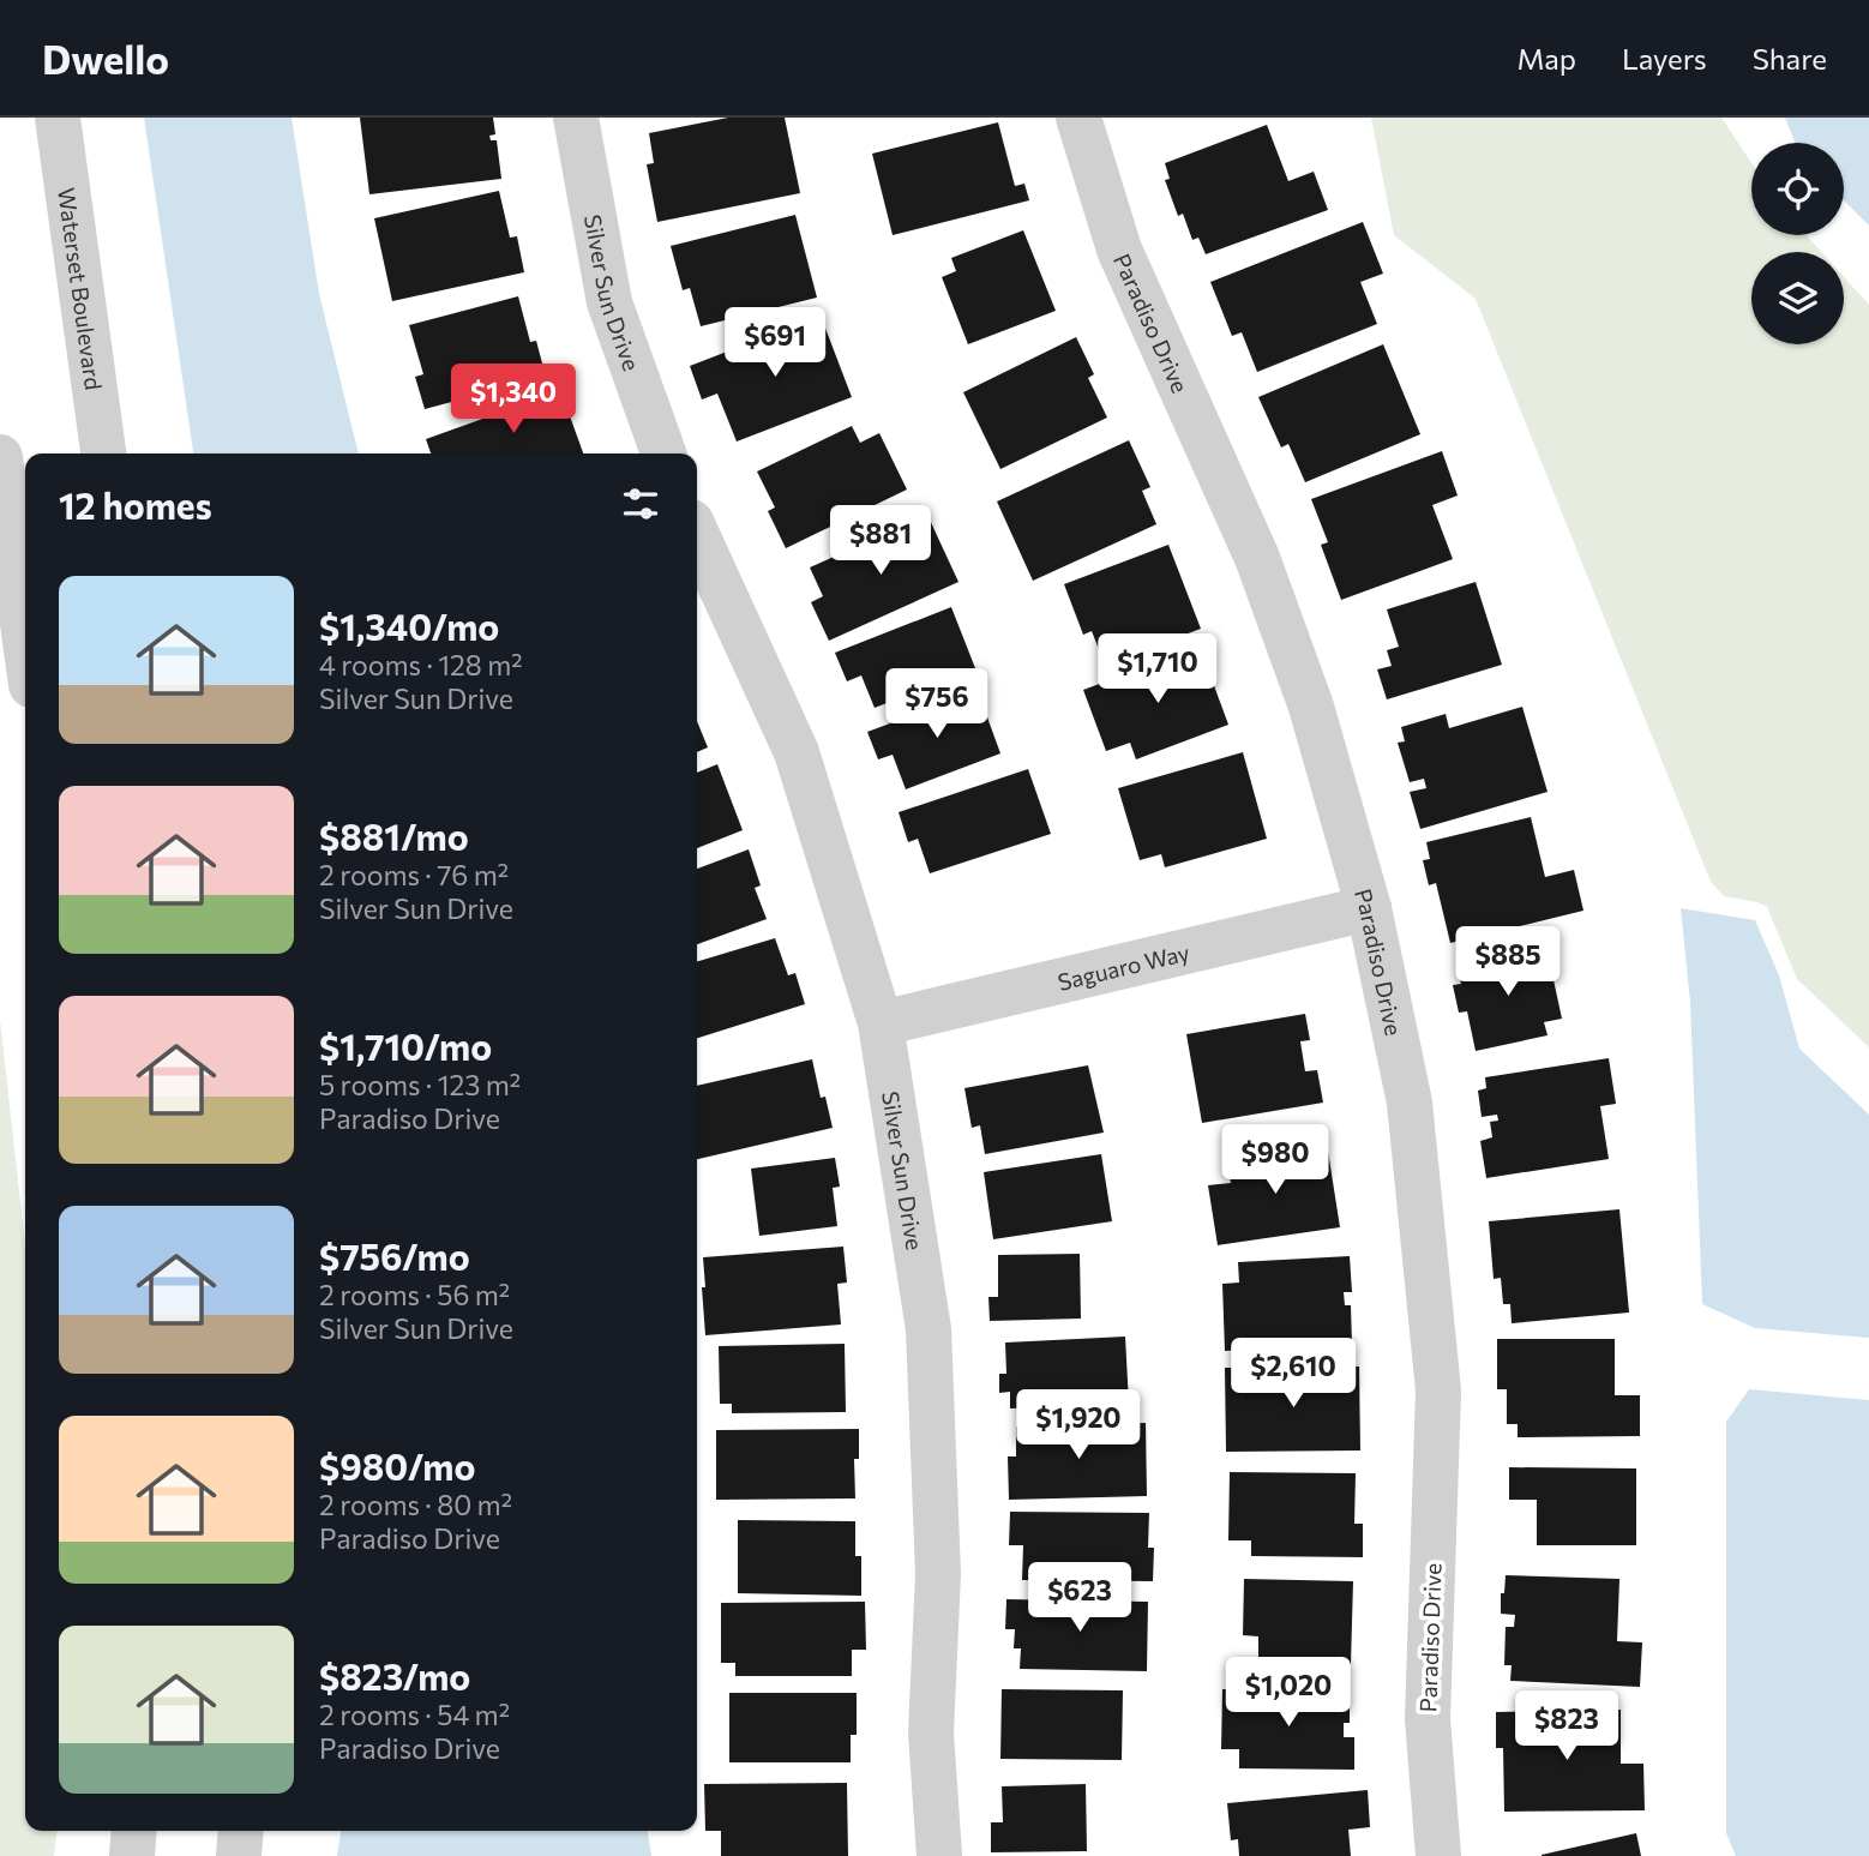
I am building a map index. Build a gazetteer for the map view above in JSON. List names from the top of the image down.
{
  "streets": {
    "street": [
      "Waterset Boulevard",
      "Silver Sun Drive",
      "Paradiso Drive",
      "Saguaro Way"
    ]
  },
  "crossings": [
    ["Silver Sun Drive", "Saguaro Way"],
    ["Paradiso Drive", "Saguaro Way"]
  ],
  "page": {
    "header": "Dwello",
    "nav": ["Map", "Layers", "Share"],
    "price": [
      "$691",
      "$1,340",
      "$881",
      "$1,710",
      "$756",
      "$885",
      "$980",
      "$2,610",
      "$1,920",
      "$623",
      "$1,020",
      "$823"
    ],
    "heading": "12 homes",
    "list": [
      {
        "name": "$1,340/mo",
        "note": "4 rooms · 128 m² · Silver Sun Drive"
      },
      {
        "name": "$881/mo",
        "note": "2 rooms · 76 m² · Silver Sun Drive"
      },
      {
        "name": "$1,710/mo",
        "note": "5 rooms · 123 m² · Paradiso Drive"
      },
      {
        "name": "$756/mo",
        "note": "2 rooms · 56 m² · Silver Sun Drive"
      },
      {
        "name": "$980/mo",
        "note": "2 rooms · 80 m² · Paradiso Drive"
      },
      {
        "name": "$823/mo",
        "note": "2 rooms · 54 m² · Paradiso Drive"
      }
    ]
  }
}
